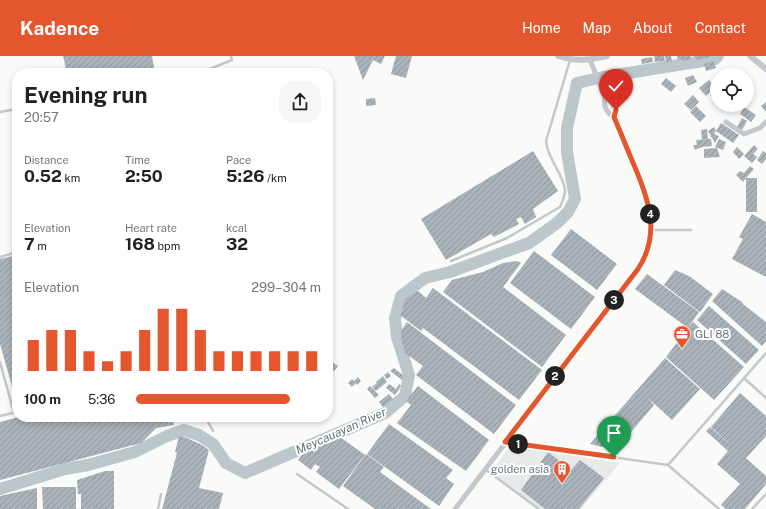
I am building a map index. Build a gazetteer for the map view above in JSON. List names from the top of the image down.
{
  "water": ["Meycauayan River"],
  "places": {
    "office": ["GLI 88"],
    "building": ["golden asia"]
  },
  "page": {
    "header": "Kadence",
    "nav": [
      "Home",
      "Map",
      "About",
      "Contact"
    ],
    "heading": ["Evening run", "20:57"],
    "stats": [
      ["Distance", "0.52 km"],
      ["Time", "2:50"],
      ["Pace", "5:26 /km"],
      ["Elevation", "7 m"],
      ["Heart rate", "168 bpm"],
      ["kcal", "32"]
    ],
    "pins": [
      "4",
      "3",
      "2",
      "1"
    ],
    "chart": ["Elevation", "299–304 m"],
    "list": [
      {
        "name": "100 m",
        "note": "5:36"
      }
    ]
  }
}
